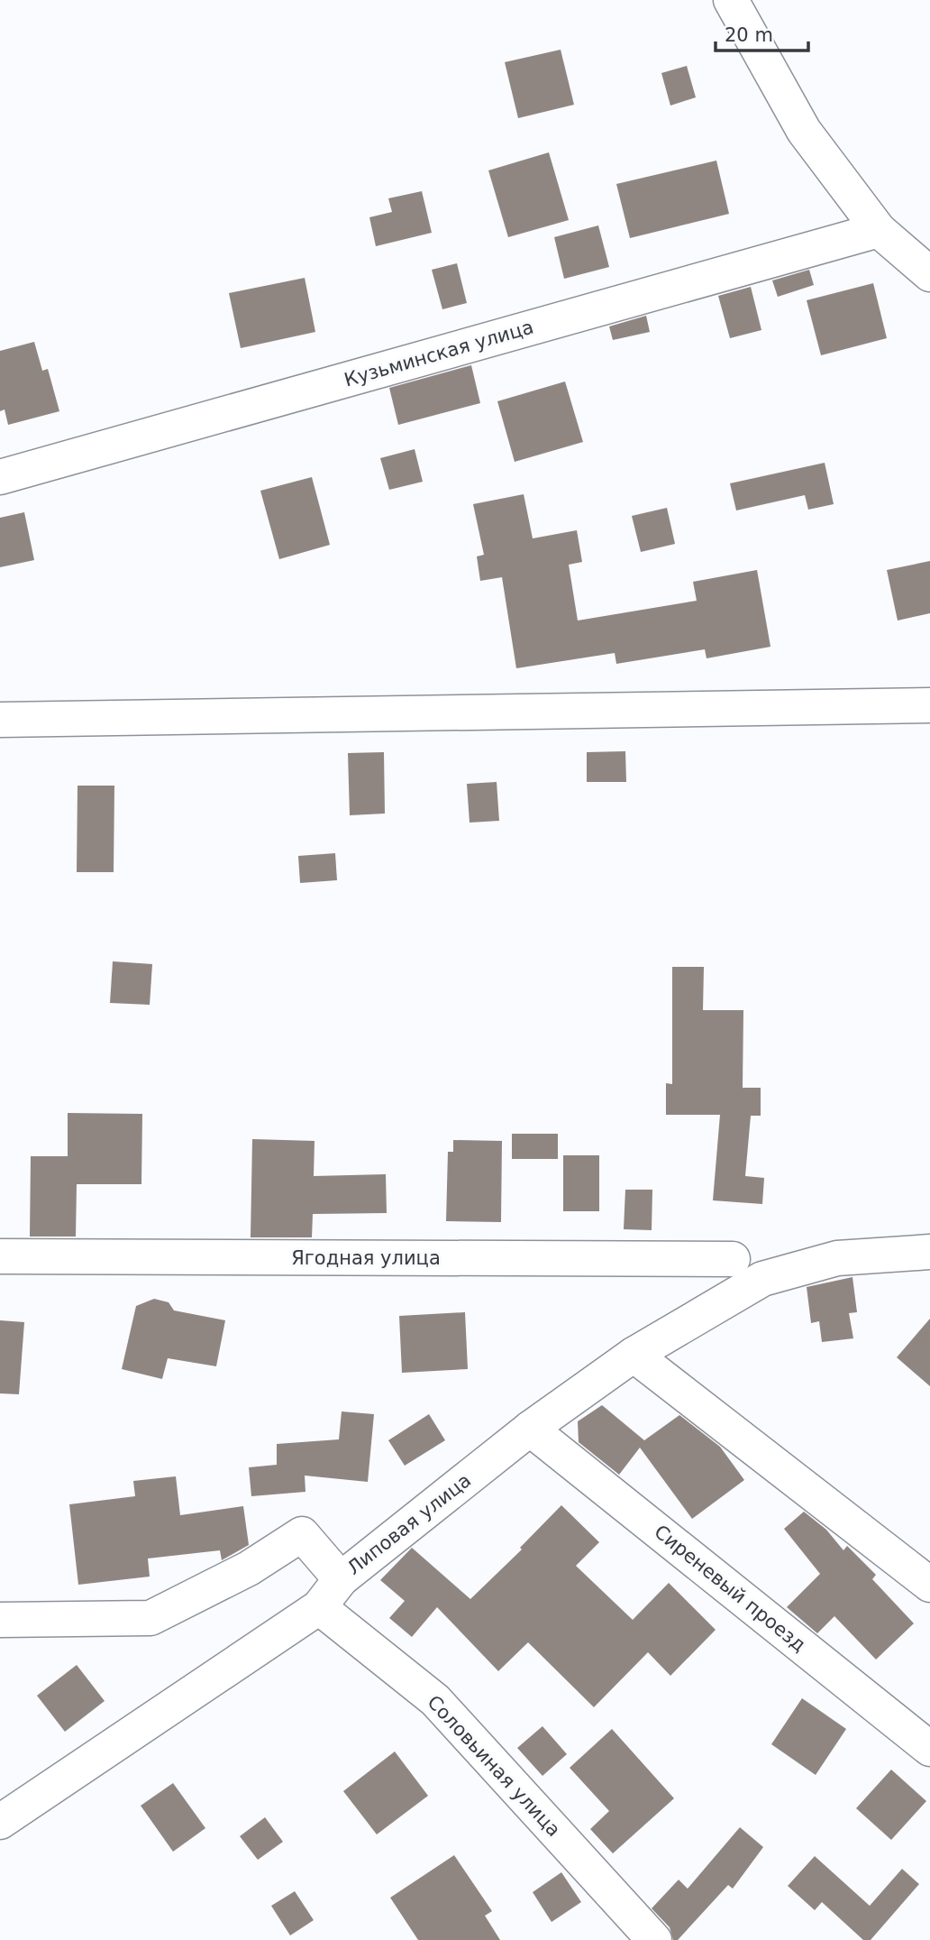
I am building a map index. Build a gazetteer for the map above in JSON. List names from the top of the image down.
{
  "streets": {
    "street": [
      "Кузьминская улица",
      "Ягодная улица",
      "Липовая улица",
      "Сиреневый проезд",
      "Соловьиная улица"
    ]
  },
  "crossings": [
    ["Липовая улица", "Сиреневый проезд"],
    ["Липовая улица", "Соловьиная улица"]
  ],
  "scale_bar": "20 m"
}
